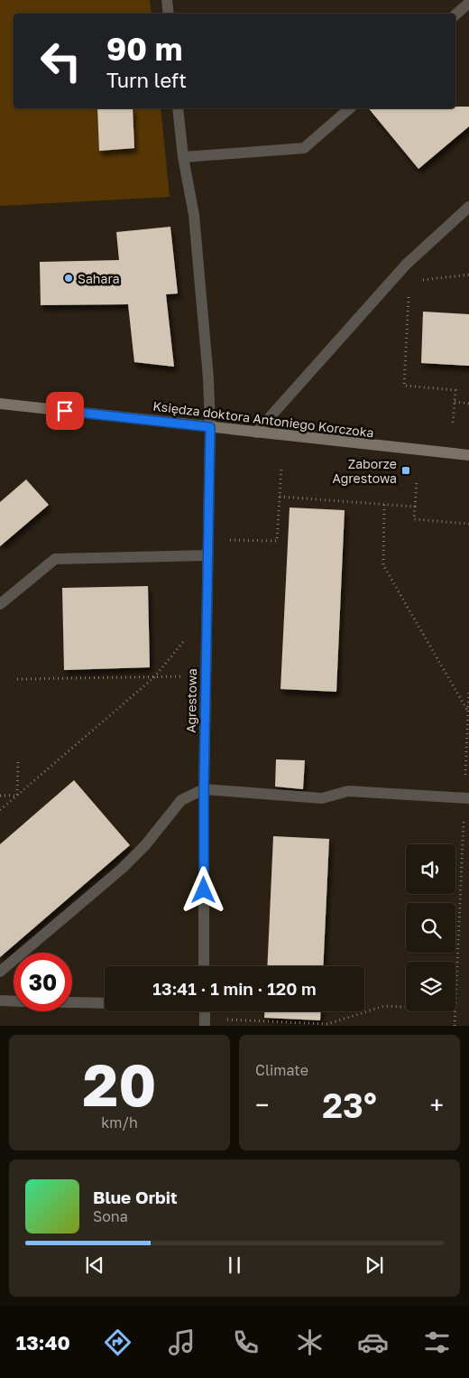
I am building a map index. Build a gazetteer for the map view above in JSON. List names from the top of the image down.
{
  "streets": {
    "street": ["Księdza doktora Antoniego Korczoka", "Agrestowa"]
  },
  "crossings": [
    ["Księdza doktora Antoniego Korczoka", "Agrestowa"]
  ],
  "places": {
    "other": ["Sahara"],
    "transit": ["Zaborze Agrestowa"]
  },
  "page": {
    "turn": ["90 m", "Turn left"],
    "limit": "30",
    "trip": "13:41 · 1 min · 120 m",
    "tile": [
      ["20", "km/h"],
      "Climate"
    ],
    "heat": ["−", "23°", "+"],
    "song": ["Blue Orbit", "Sona"],
    "tabs": "13:40"
  }
}
